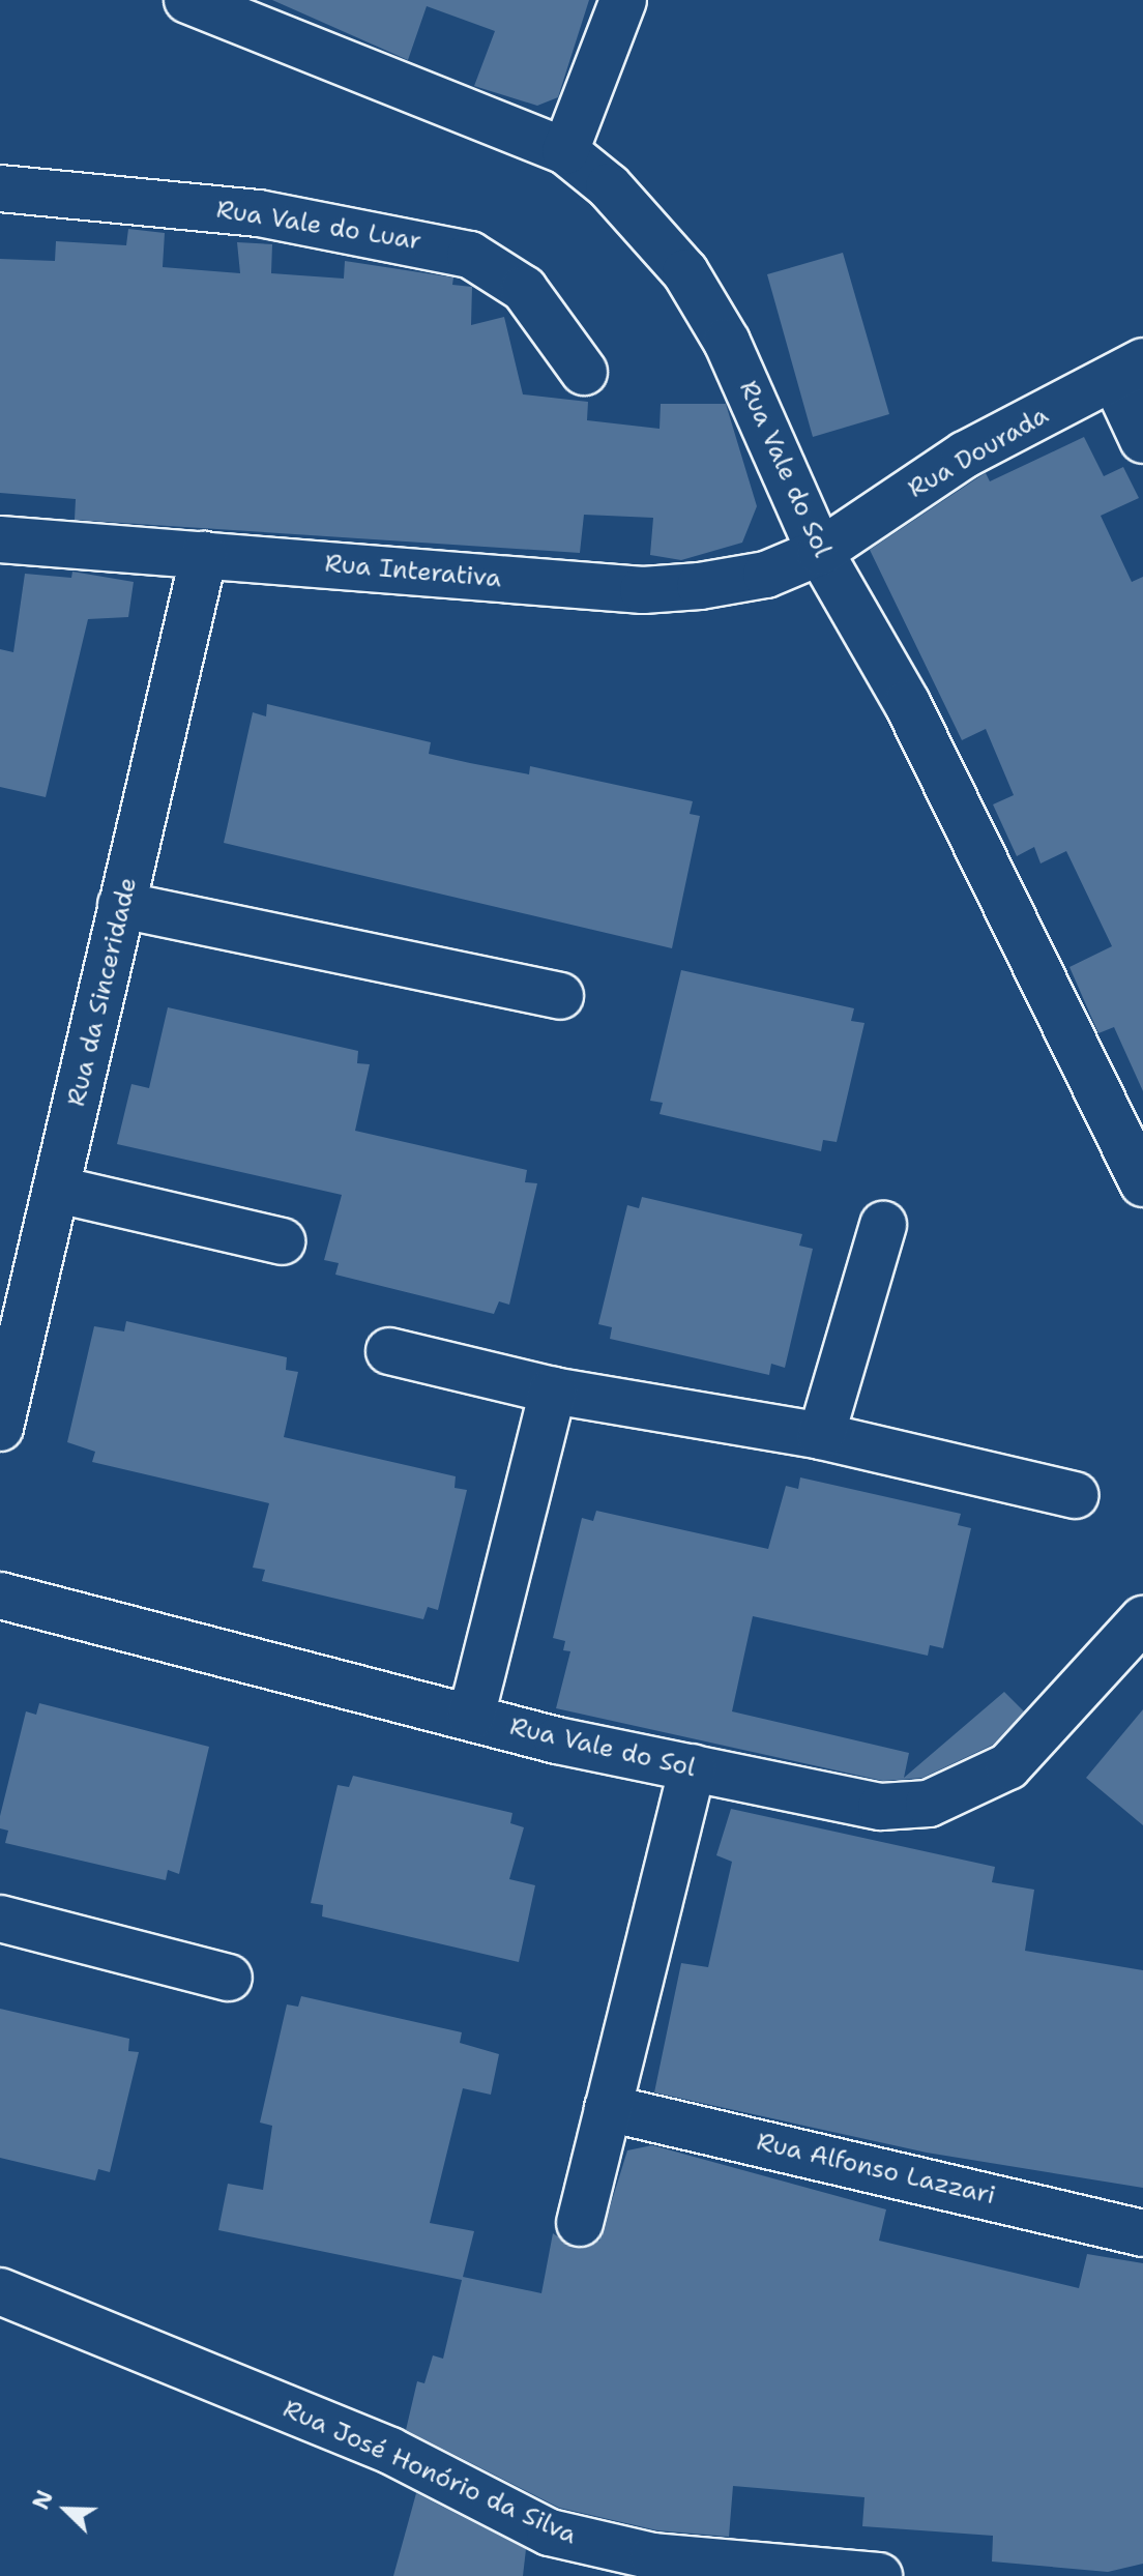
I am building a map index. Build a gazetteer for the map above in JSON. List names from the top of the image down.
{
  "streets": {
    "street": [
      "Rua Vale do Luar",
      "Rua Dourada",
      "Rua Vale do Sol",
      "Rua Interativa",
      "Rua da Sinceridade",
      "Rua Alfonso Lazzari",
      "Rua José Honório da Silva"
    ]
  },
  "crossings": [
    ["Rua Dourada", "Rua Vale do Sol"],
    ["Rua Dourada", "Rua Interativa"],
    ["Rua Vale do Sol", "Rua Interativa"],
    ["Rua Interativa", "Rua da Sinceridade"]
  ],
  "north": "top left"
}
